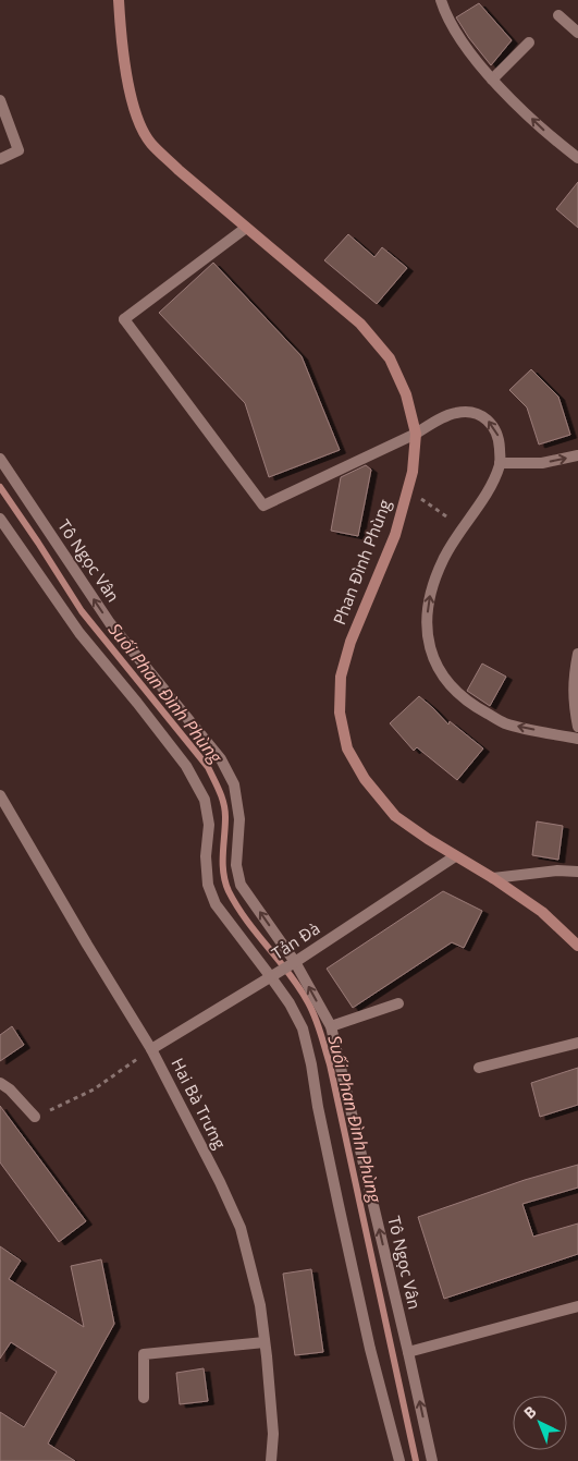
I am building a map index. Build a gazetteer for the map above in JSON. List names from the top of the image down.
{
  "streets": {
    "main road": ["Phan Đình Phùng"],
    "street": ["Tô Ngọc Vân", "Tản Đà", "Hai Bà Trưng"]
  },
  "crossings": [
    ["Tô Ngọc Vân", "Tản Đà"],
    ["Phan Đình Phùng", "Tản Đà"],
    ["Tản Đà", "Hai Bà Trưng"]
  ],
  "water": ["Suối Phan Đình Phùng"],
  "north": "top left"
}
